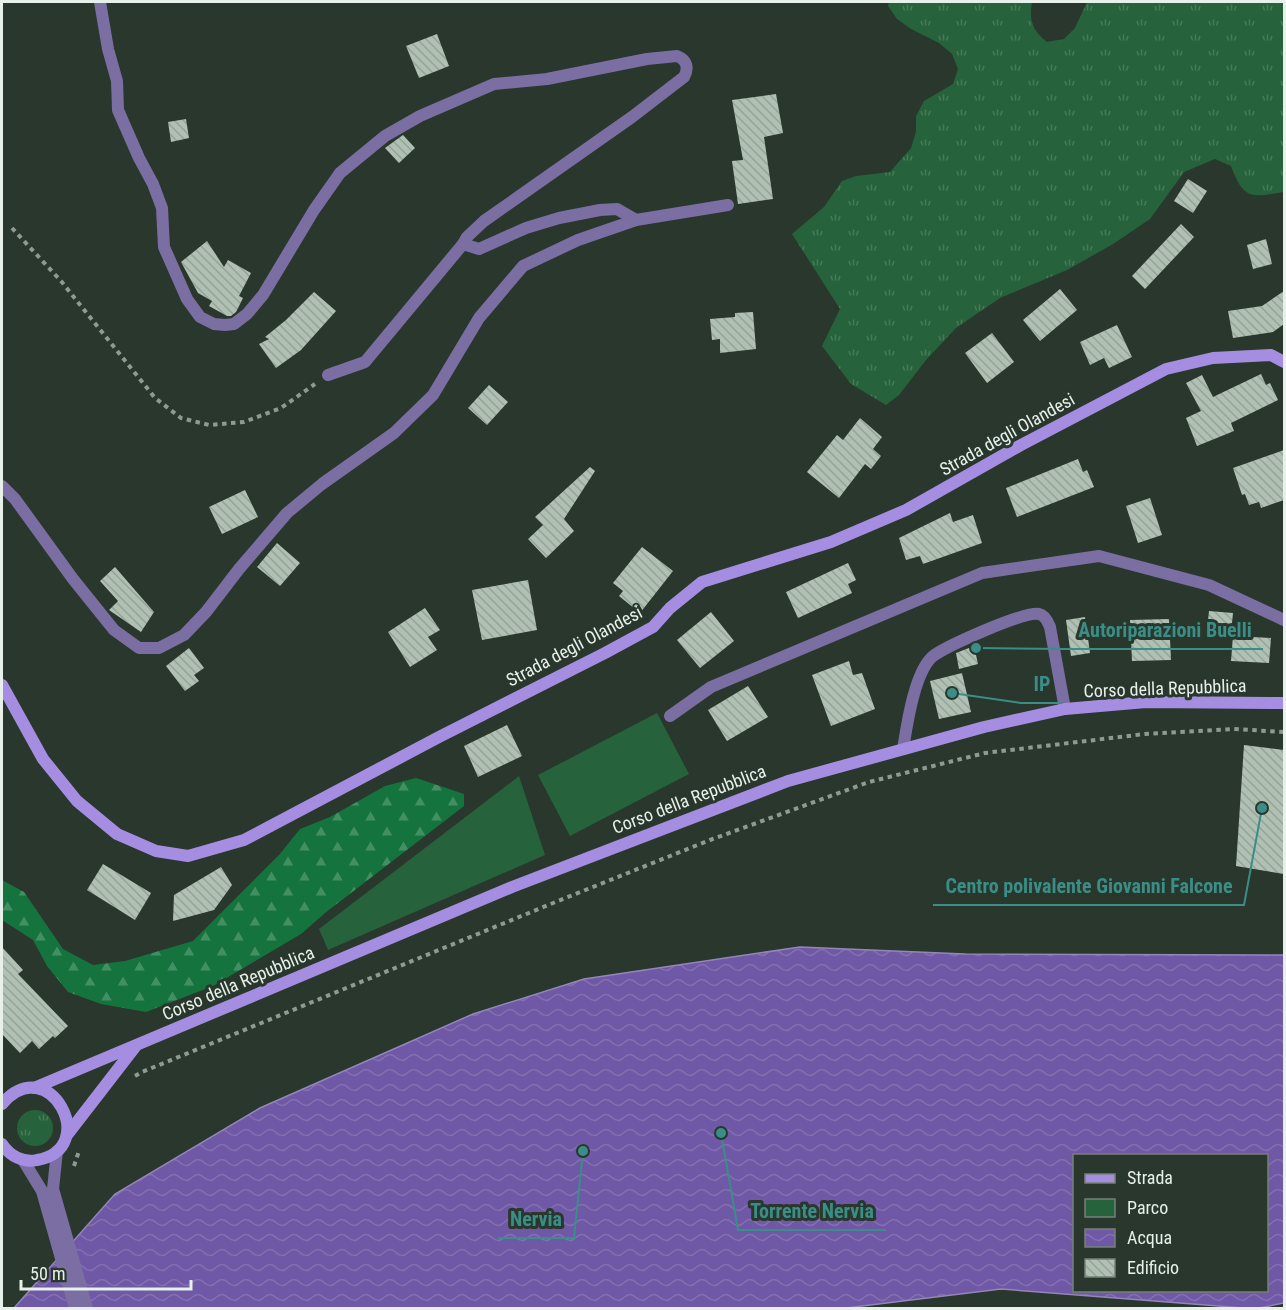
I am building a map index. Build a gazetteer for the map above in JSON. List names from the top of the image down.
{
  "streets": {
    "main road": ["Strada degli Olandesi", "Corso della Repubblica"]
  },
  "places": [
    "Autoriparazioni Buelli",
    "IP",
    "Centro polivalente Giovanni Falcone",
    "Torrente Nervia",
    "Nervia"
  ],
  "legend": [
    "Strada",
    "Parco",
    "Acqua",
    "Edificio"
  ],
  "scale_bar": "50 m"
}
